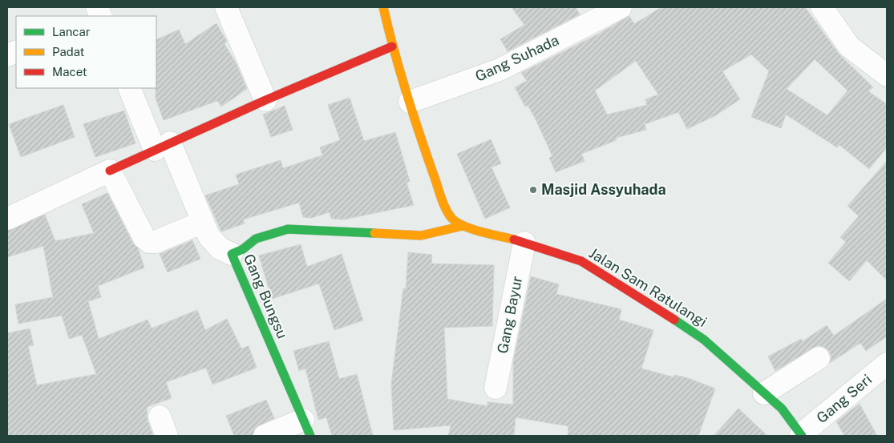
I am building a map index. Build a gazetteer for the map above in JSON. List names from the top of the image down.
{
  "streets": {
    "street": [
      "Gang Suhada",
      "Jalan Sam Ratulangi",
      "Gang Bungsu",
      "Gang Bayur",
      "Gang Seri"
    ]
  },
  "crossings": [
    ["Gang Suhada", "Jalan Sam Ratulangi"],
    ["Jalan Sam Ratulangi", "Gang Bungsu"],
    ["Jalan Sam Ratulangi", "Gang Bayur"],
    ["Jalan Sam Ratulangi", "Gang Seri"]
  ],
  "places": ["Masjid Assyuhada"],
  "legend": ["Lancar", "Padat", "Macet"]
}
